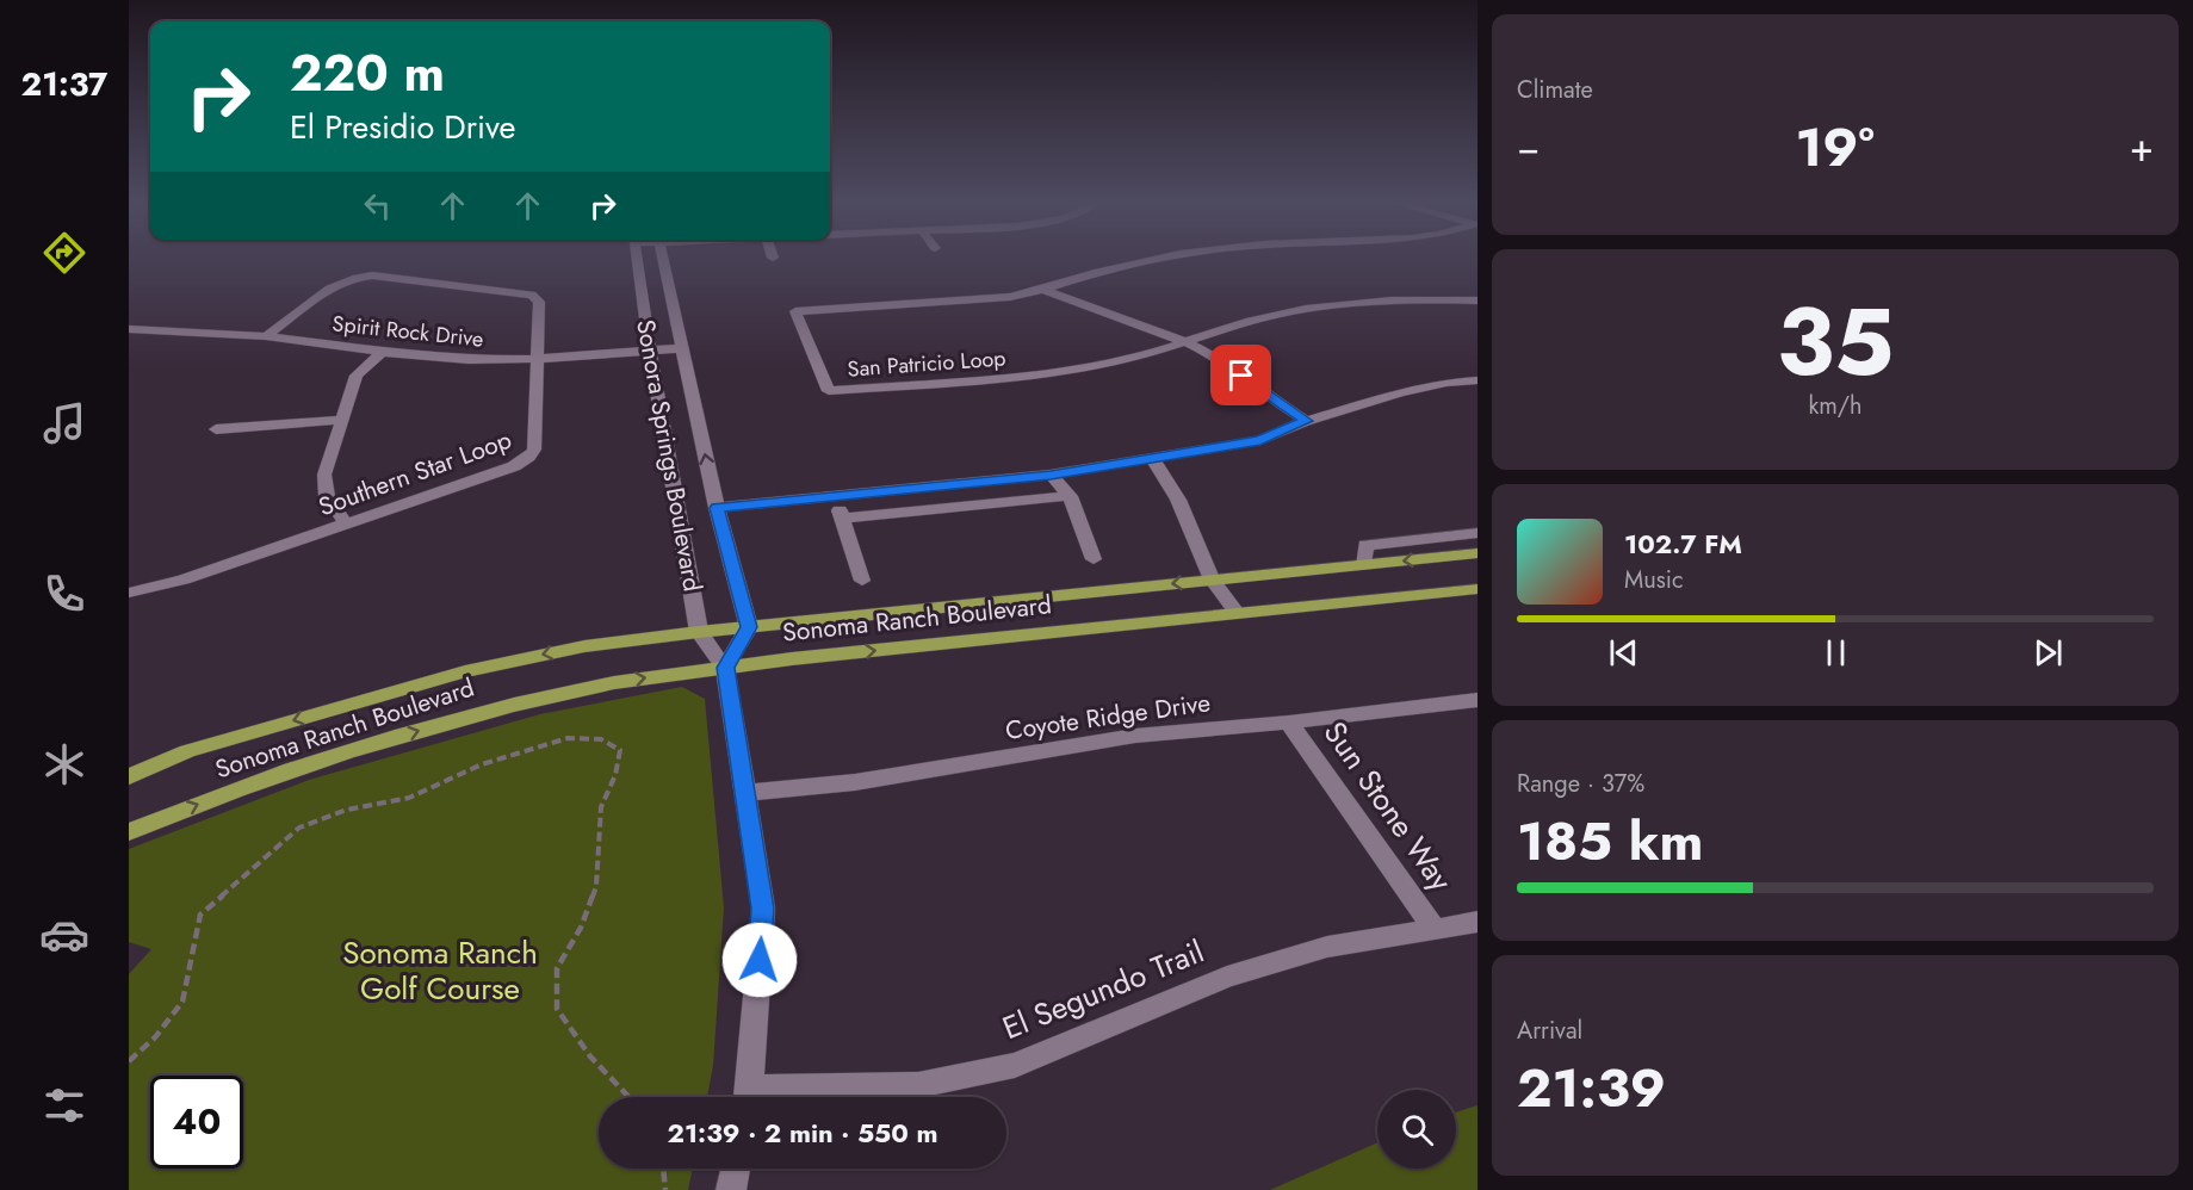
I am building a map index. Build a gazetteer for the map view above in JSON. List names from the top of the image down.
{
  "streets": {
    "main road": ["Sonoma Ranch Boulevard"],
    "street": [
      "Spirit Rock Drive",
      "San Patricio Loop",
      "Sonora Springs Boulevard",
      "Southern Star Loop",
      "Coyote Ridge Drive",
      "Sun Stone Way",
      "El Segundo Trail"
    ]
  },
  "crossings": [
    ["Spirit Rock Drive", "Sonora Springs Boulevard"],
    ["Spirit Rock Drive", "Southern Star Loop"],
    ["Sonora Springs Boulevard", "Sonoma Ranch Boulevard"],
    ["Sonora Springs Boulevard", "Coyote Ridge Drive"],
    ["Coyote Ridge Drive", "Sun Stone Way"],
    ["Sun Stone Way", "El Segundo Trail"]
  ],
  "parks": ["Sonoma Ranch Golf Course"],
  "page": {
    "tabs": "21:37",
    "tile": [
      "Climate",
      ["35", "km/h"],
      ["Range · 37%", "185 km"],
      ["Arrival", "21:39"]
    ],
    "turn": ["220 m", "El Presidio Drive"],
    "heat": ["−", "19°", "+"],
    "song": ["102.7 FM", "Music"],
    "limit": "40",
    "trip": "21:39 · 2 min · 550 m"
  }
}
